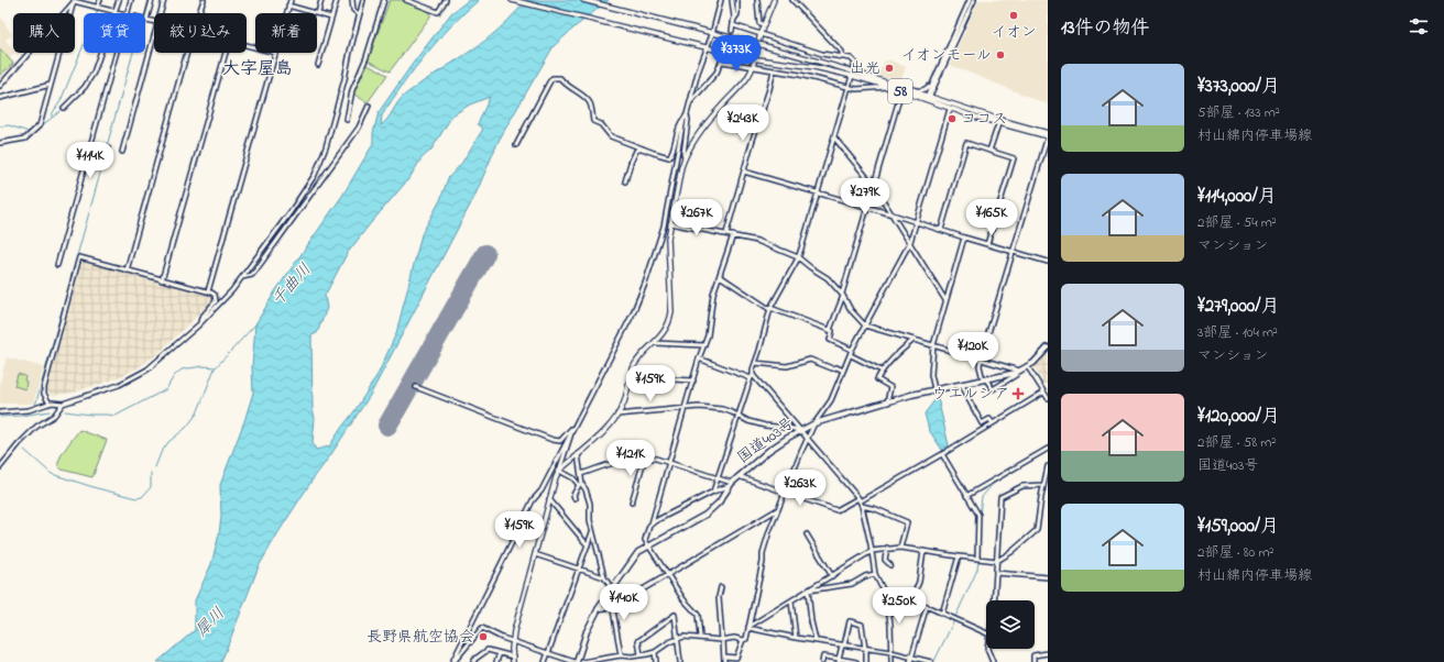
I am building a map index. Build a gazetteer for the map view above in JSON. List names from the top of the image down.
{
  "streets": {
    "highway": ["国道403号"],
    "main road": ["58"]
  },
  "districts": ["大字屋島"],
  "water": ["千曲川", "犀川"],
  "places": {
    "other": [
      "イオン",
      "イオンモール",
      "出光",
      "ココス",
      "長野県航空協会"
    ],
    "health": ["ウエルシア"]
  },
  "page": {
    "heading": "13件の物件",
    "chip": [
      "購入",
      "賃貸",
      "絞り込み",
      "新着"
    ],
    "price": [
      "¥373K",
      "¥243K",
      "¥114K",
      "¥279K",
      "¥267K",
      "¥165K",
      "¥120K",
      "¥159K",
      "¥121K",
      "¥263K",
      "¥159K",
      "¥140K",
      "¥250K"
    ],
    "list": [
      {
        "name": "¥373,000/月",
        "note": "5部屋 · 133 m² · 村山綿内停車場線"
      },
      {
        "name": "¥114,000/月",
        "note": "2部屋 · 54 m² · マンション"
      },
      {
        "name": "¥279,000/月",
        "note": "3部屋 · 104 m² · マンション"
      },
      {
        "name": "¥120,000/月",
        "note": "2部屋 · 58 m² · 国道403号"
      },
      {
        "name": "¥159,000/月",
        "note": "2部屋 · 80 m² · 村山綿内停車場線"
      }
    ]
  }
}
